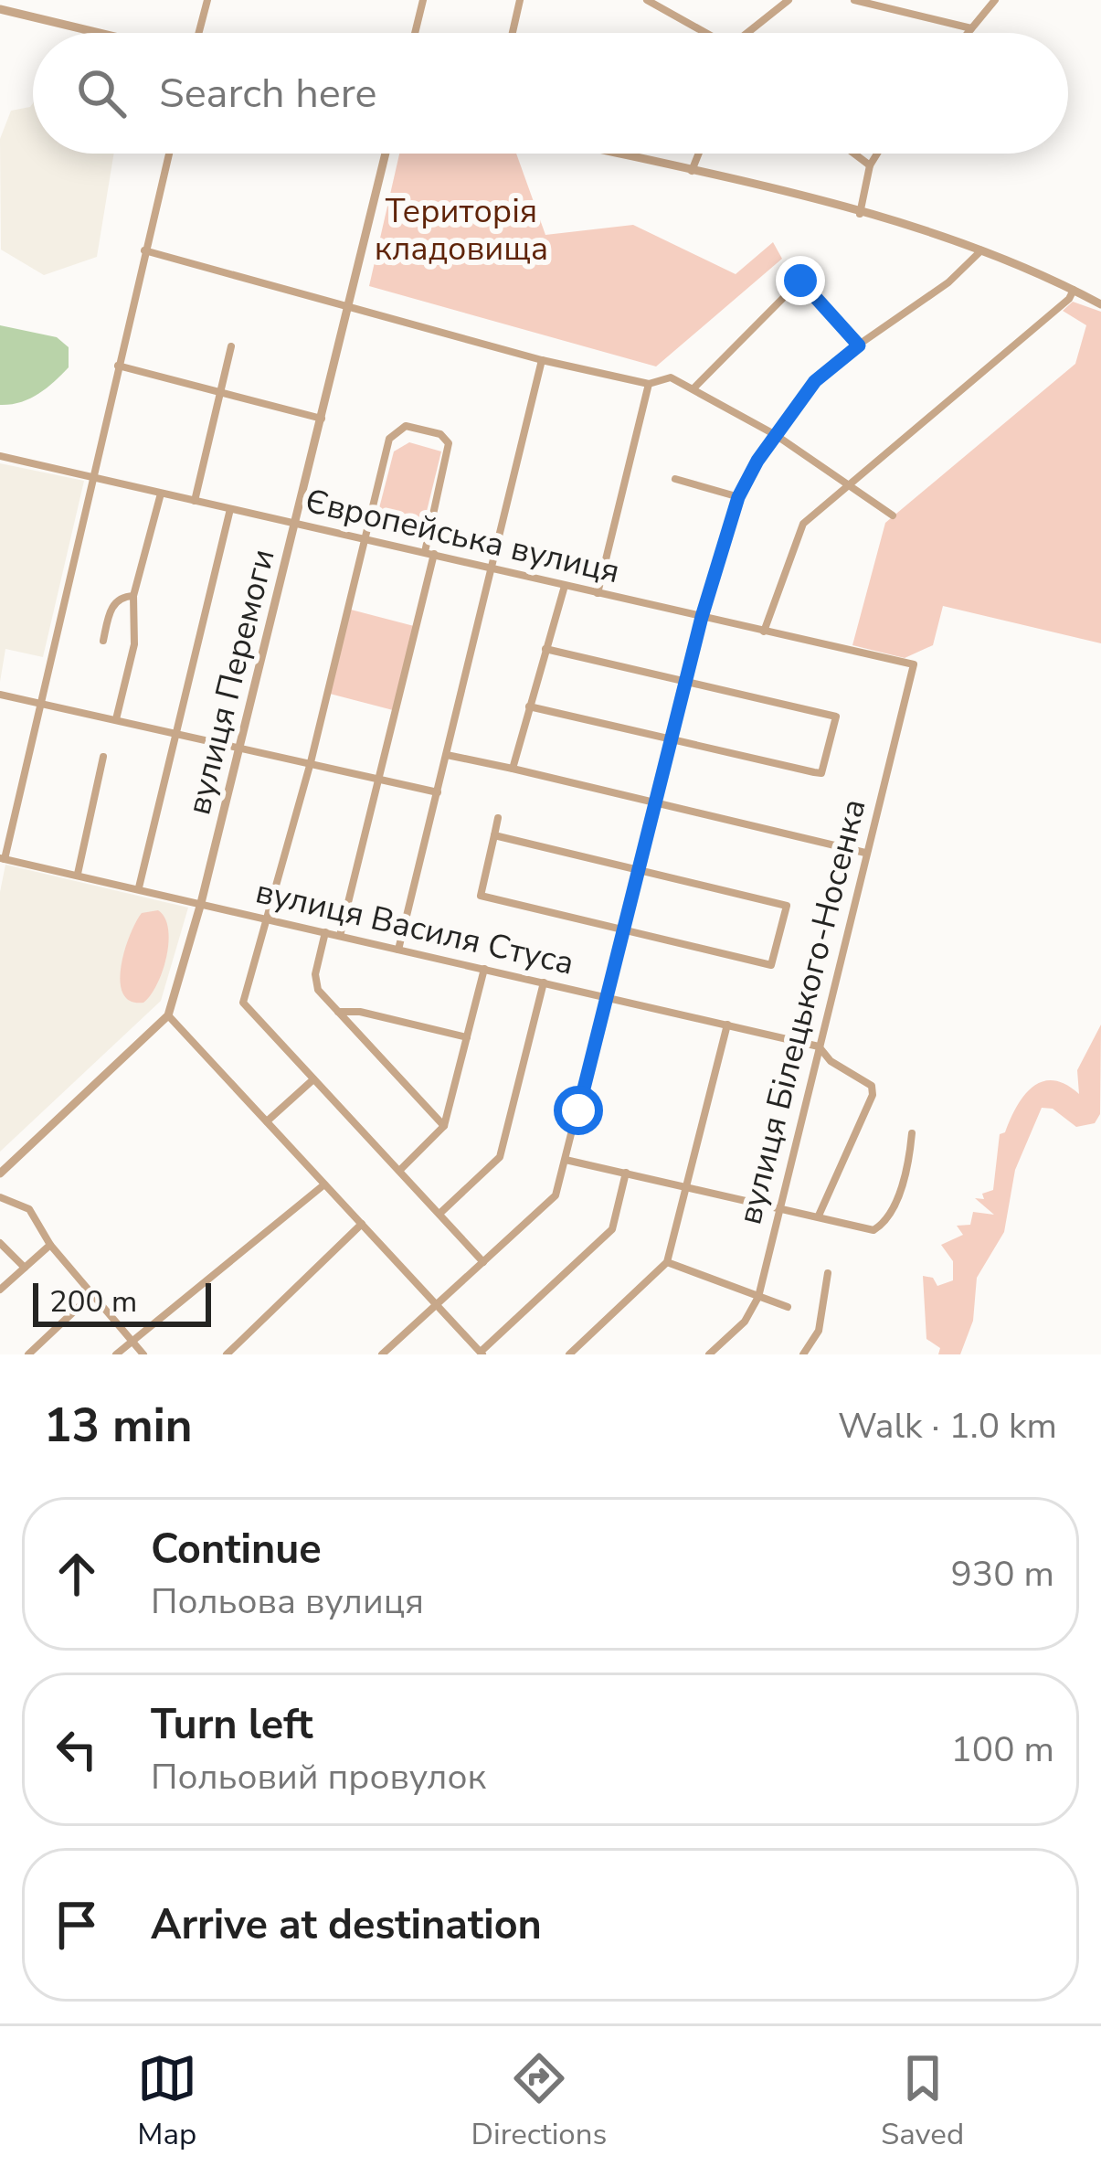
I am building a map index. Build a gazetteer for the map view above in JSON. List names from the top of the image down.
{
  "streets": {
    "street": [
      "Європейська вулиця",
      "вулиця Перемоги",
      "вулиця Василя Стуса",
      "вулиця Білецького-Носенка"
    ]
  },
  "crossings": [
    ["Європейська вулиця", "вулиця Перемоги"],
    ["Європейська вулиця", "вулиця Білецького-Носенка"],
    ["вулиця Перемоги", "вулиця Василя Стуса"],
    ["вулиця Василя Стуса", "вулиця Білецького-Носенка"]
  ],
  "parks": ["Територія кладовища"],
  "scale_bar": "200 m",
  "page": {
    "search": "Search here",
    "scale": "200 m",
    "heading": ["13 min", "Walk · 1.0 km"],
    "list": [
      ["Continue", "Польова вулиця", "930 m"],
      ["Turn left", "Польовий провулок", "100 m"],
      "Arrive at destination"
    ],
    "nav": ["Map", "Directions", "Saved"]
  }
}
